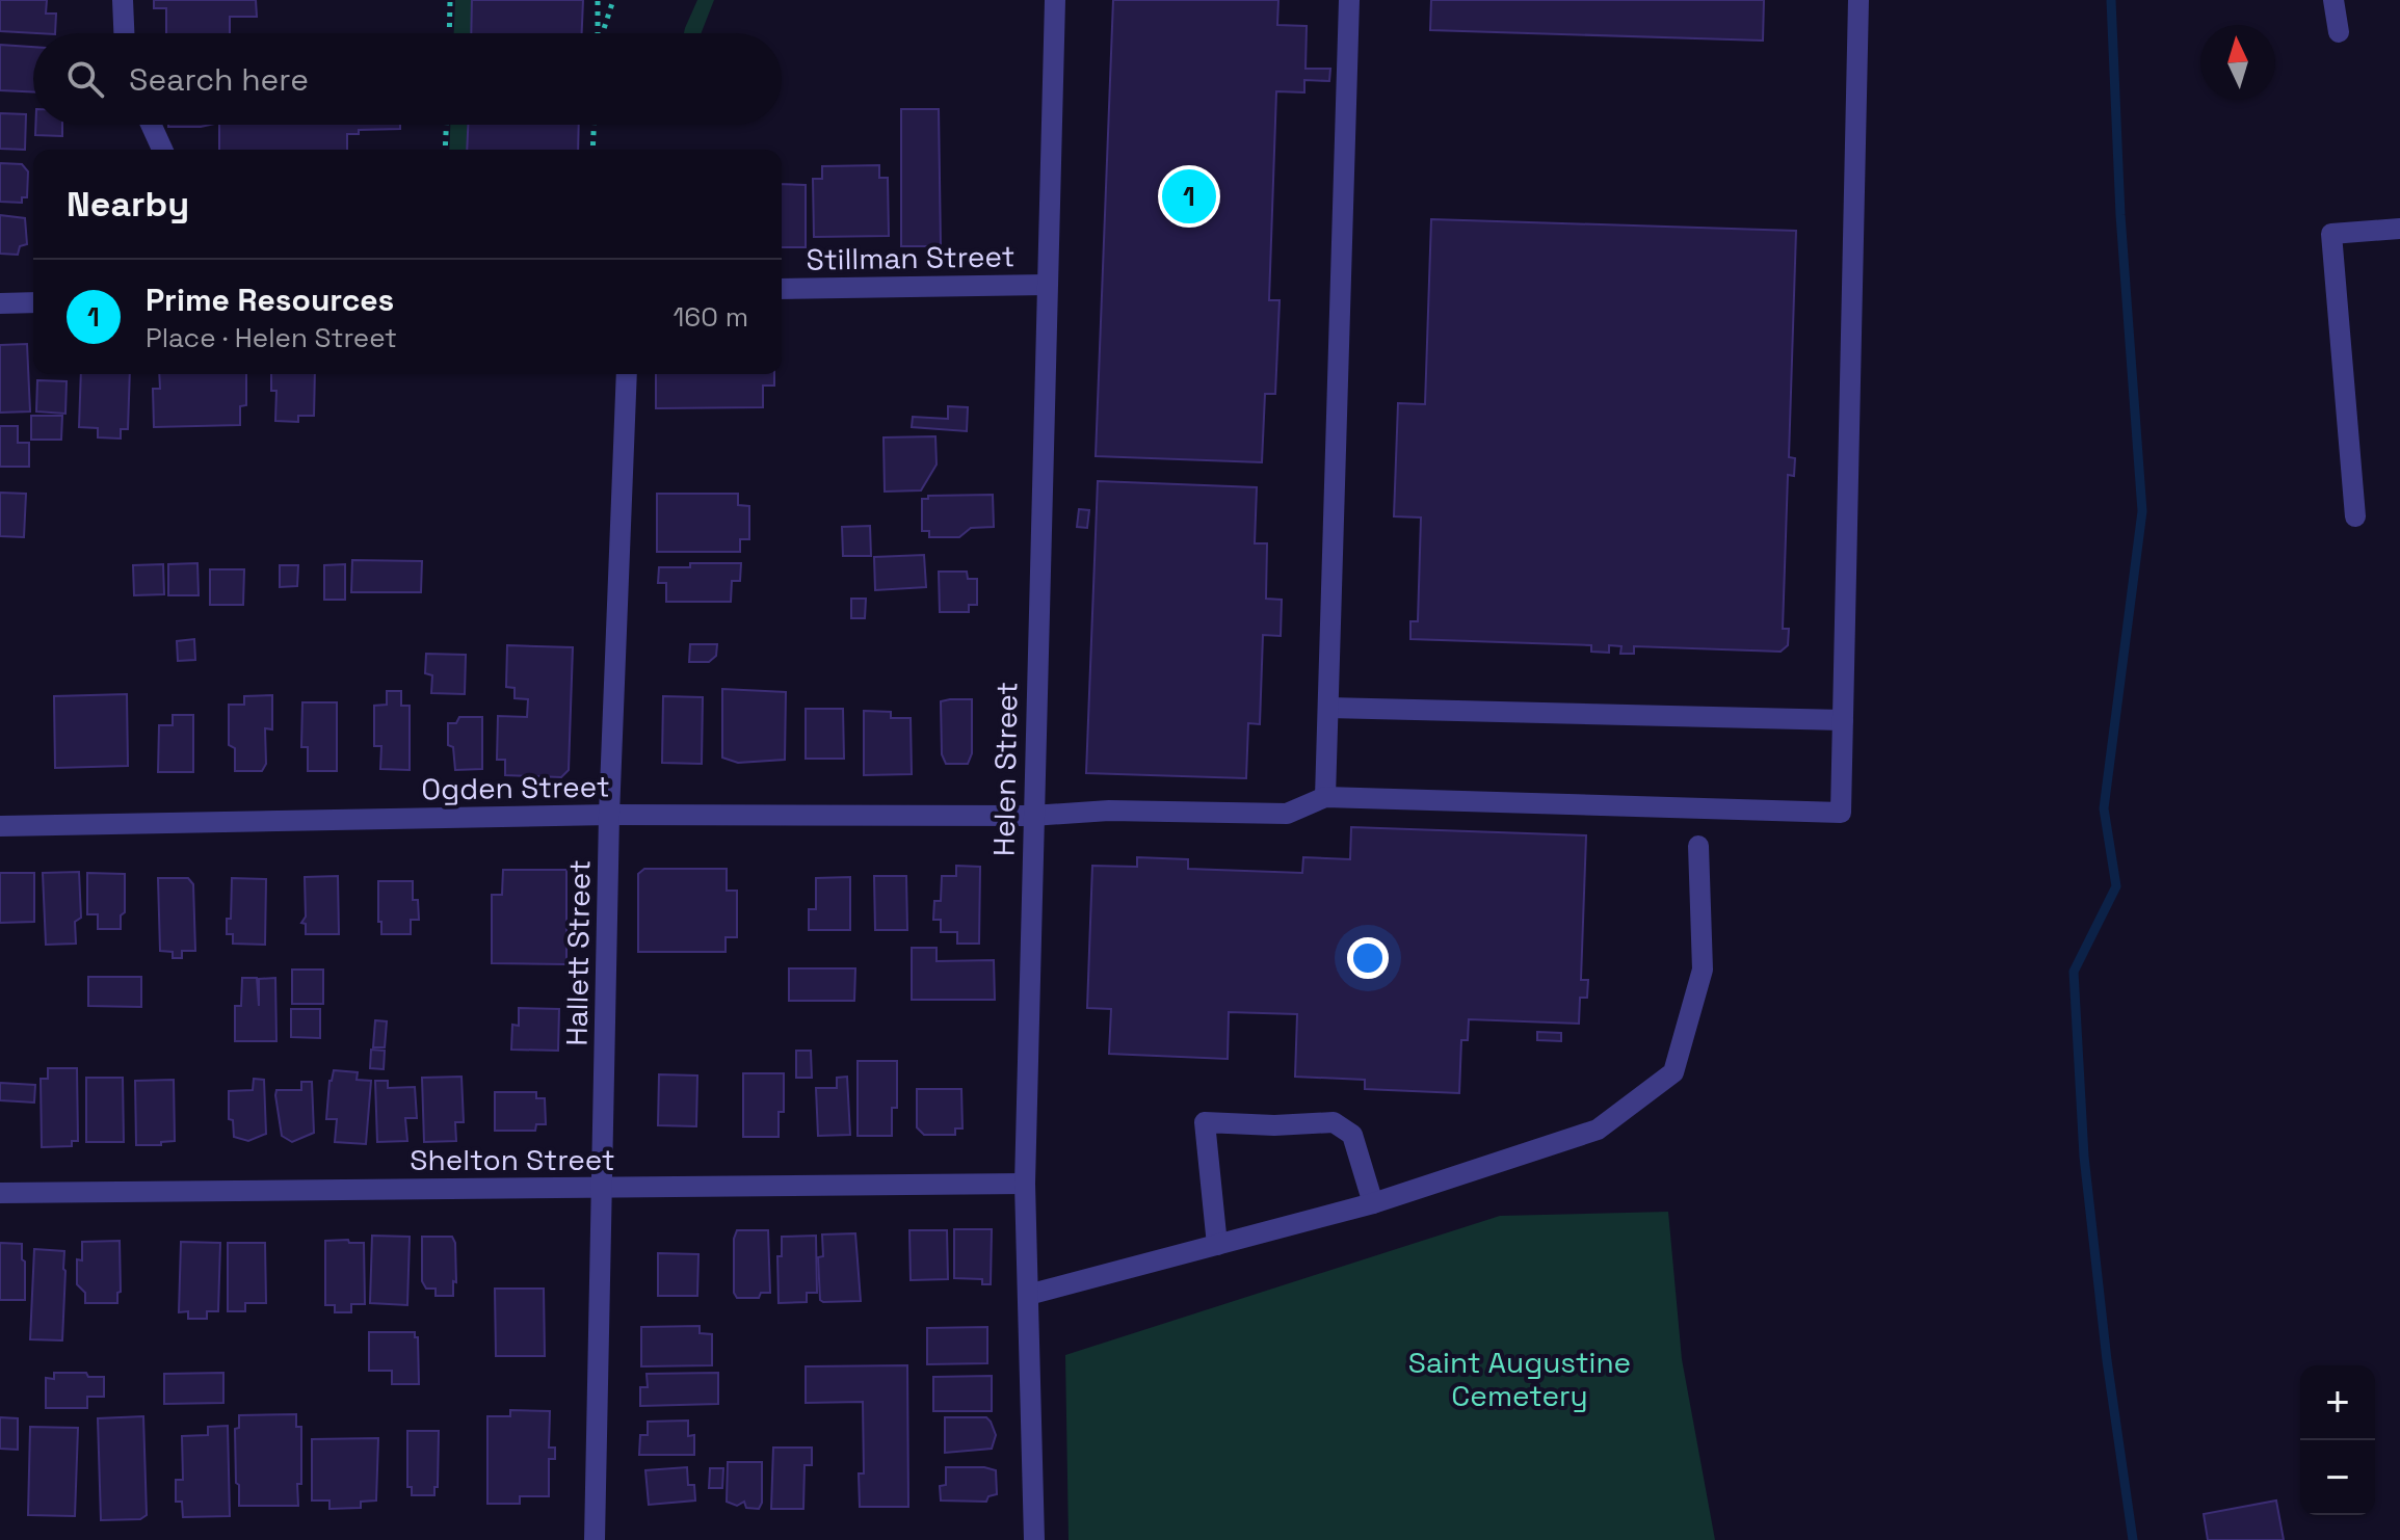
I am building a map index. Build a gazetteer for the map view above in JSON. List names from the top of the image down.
{
  "streets": {
    "street": [
      "Stillman Street",
      "Helen Street",
      "Ogden Street",
      "Hallett Street",
      "Shelton Street"
    ]
  },
  "crossings": [
    ["Stillman Street", "Helen Street"],
    ["Helen Street", "Ogden Street"],
    ["Helen Street", "Shelton Street"],
    ["Ogden Street", "Hallett Street"],
    ["Hallett Street", "Shelton Street"]
  ],
  "parks": ["Saint Augustine Cemetery"],
  "north": "top",
  "page": {
    "search": "Search here",
    "heading": "Nearby",
    "pins": "1",
    "list": [
      {
        "mark": "1",
        "name": "Prime Resources",
        "note": "Place · Helen Street",
        "value": "160 m"
      }
    ],
    "map_buttons": ["+", "−"]
  }
}
